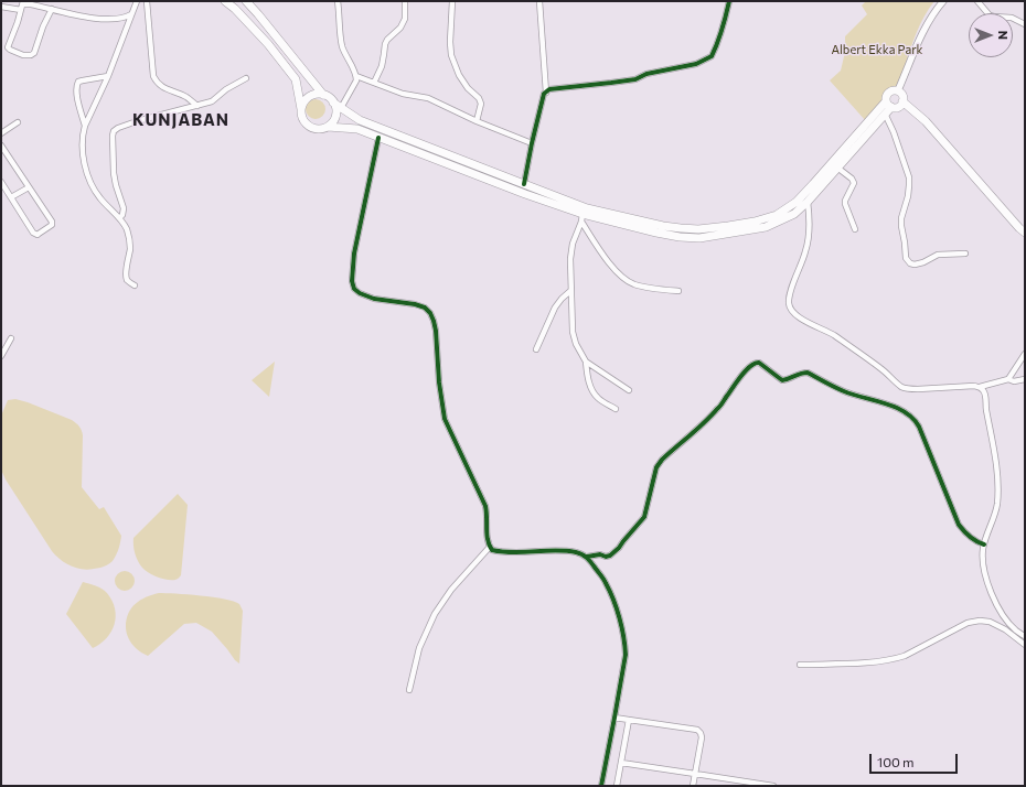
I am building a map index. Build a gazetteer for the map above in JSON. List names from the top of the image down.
{
  "districts": ["KUNJABAN"],
  "parks": ["Albert Ekka Park"],
  "scale_bar": "100 m",
  "north": "right"
}
